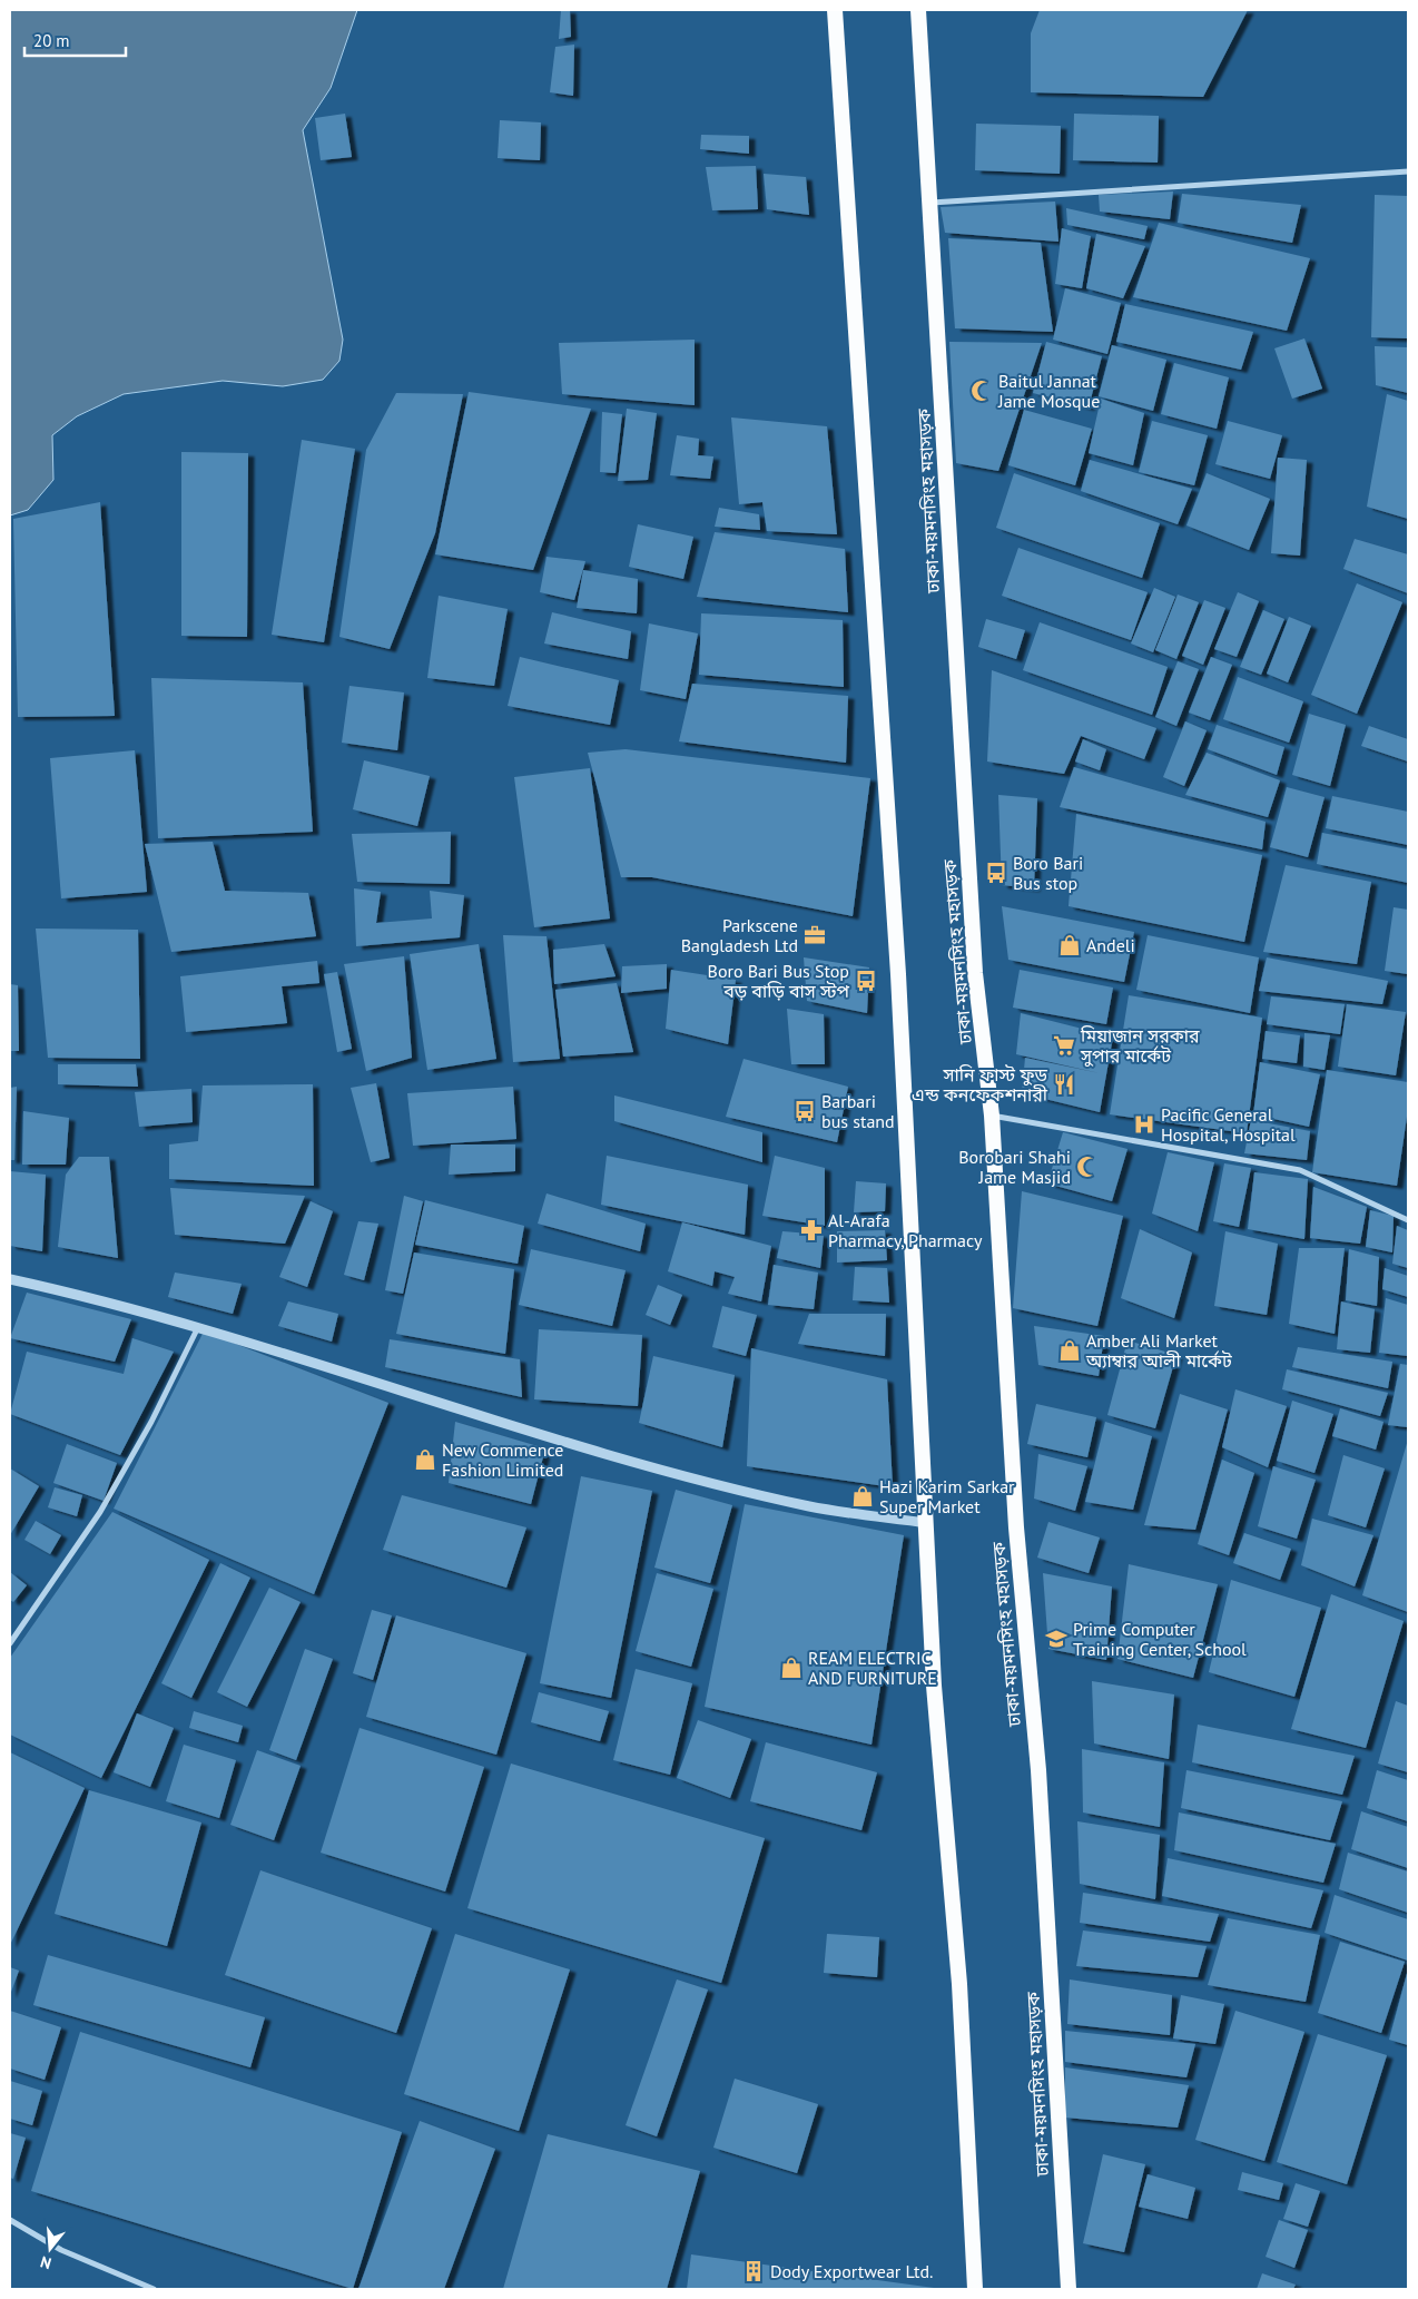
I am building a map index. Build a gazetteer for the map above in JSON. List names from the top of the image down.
{
  "streets": {
    "highway": ["ঢাকা-ময়মনসিংহ মহাসড়ক"]
  },
  "places": {
    "mosque": ["Baitul Jannat Jame Mosque", "Borobari Shahi Jame Masjid"],
    "bus stop": ["Boro Bari Bus stop", "Boro Bari Bus Stop বড় বাড়ি বাস স্টপ", "Barbari bus stand"],
    "office": ["Parkscene Bangladesh Ltd"],
    "shop": [
      "Andeli",
      "Amber Ali Market অ্যাম্বার আলী মার্কেট",
      "New Commence Fashion Limited",
      "Hazi Karim Sarkar Super Market",
      "REAM ELECTRIC AND FURNITURE"
    ],
    "supermarket": ["মিয়াজান সরকার সুপার মার্কেট"],
    "restaurant": ["সানি ফাস্ট ফুড এন্ড কনফেকশনারী"],
    "hospital": ["Pacific General Hospital, Hospital"],
    "pharmacy": ["Al-Arafa Pharmacy, Pharmacy"],
    "school or university": ["Prime Computer Training Center, School"],
    "building": ["Dody Exportwear Ltd."]
  },
  "scale_bar": "20 m",
  "north": "bottom"
}
